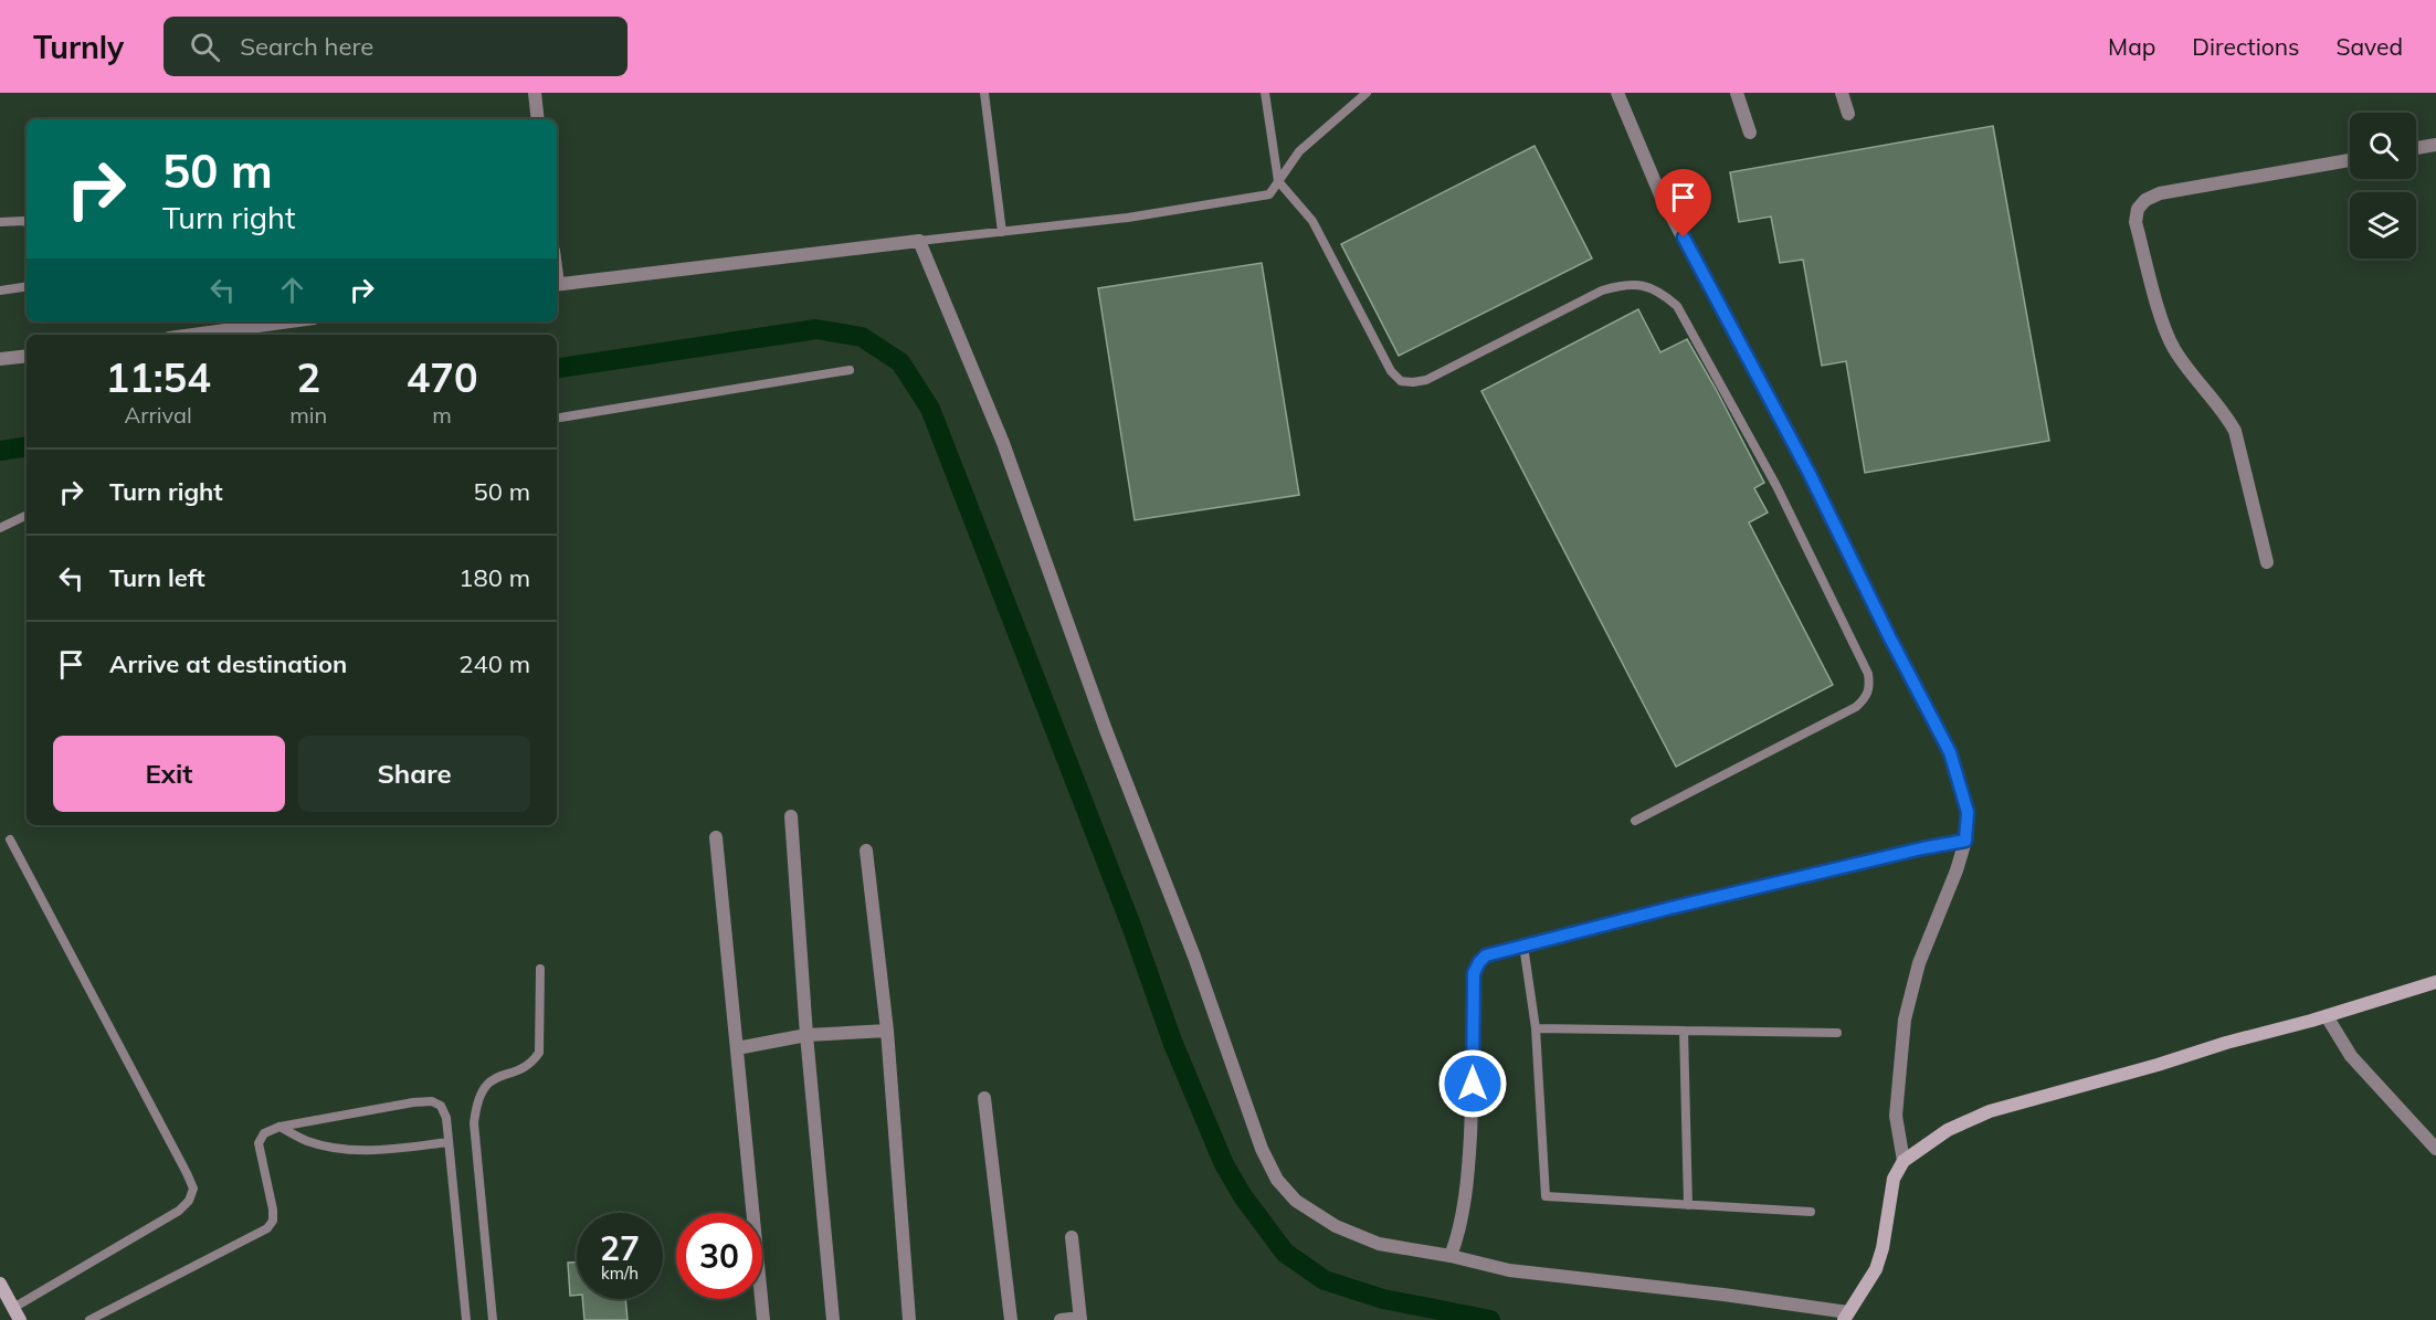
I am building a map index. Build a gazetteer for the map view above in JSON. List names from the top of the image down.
{
  "page": {
    "header": "Turnly",
    "search": "Search here",
    "nav": ["Map", "Directions", "Saved"],
    "turn": ["50 m", "Turn right"],
    "eta": [
      "11:54",
      "Arrival",
      "2",
      "min",
      "470",
      "m"
    ],
    "list": [
      {
        "name": "Turn right",
        "value": "50 m"
      },
      {
        "name": "Turn left",
        "value": "180 m"
      },
      {
        "name": "Arrive at destination",
        "value": "240 m"
      }
    ],
    "buttons": ["Exit", "Share"],
    "speed": "27 km/h",
    "limit": "30"
  }
}
